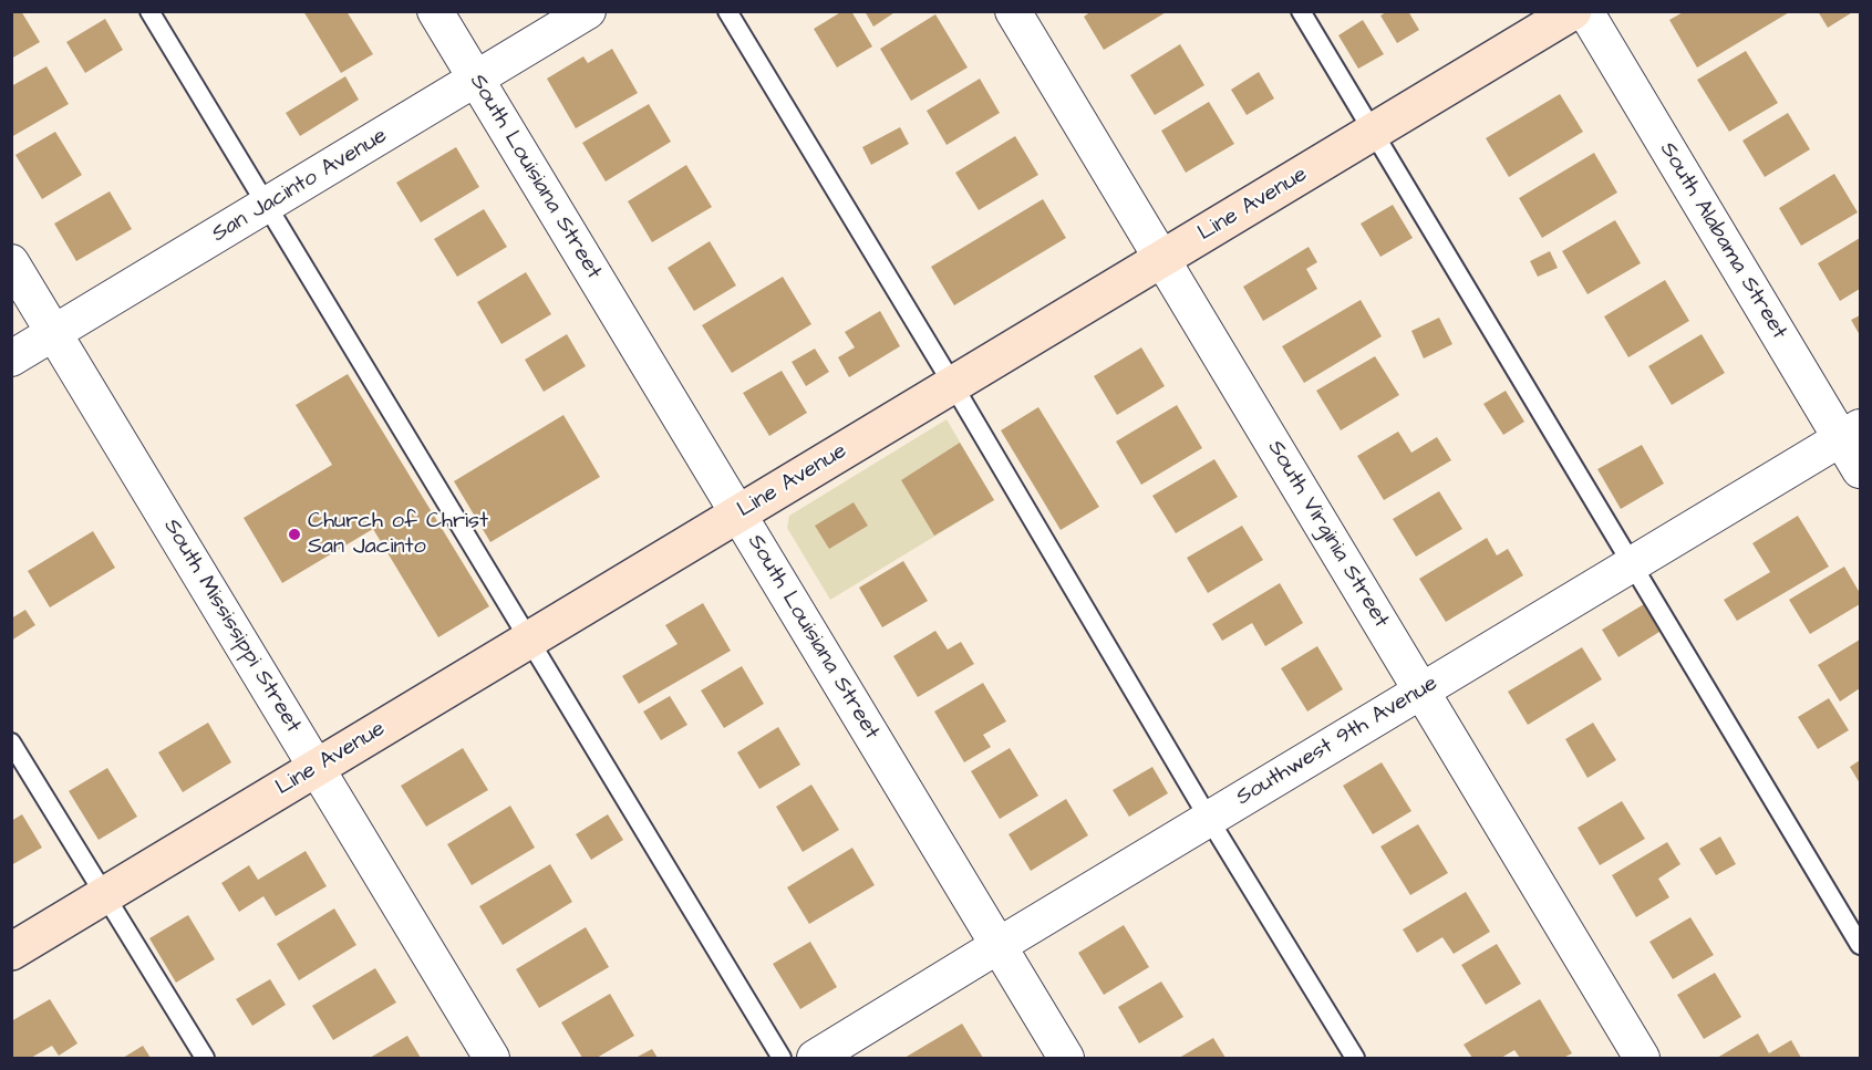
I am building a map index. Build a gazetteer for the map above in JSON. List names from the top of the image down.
{
  "streets": {
    "main road": ["Line Avenue"],
    "street": [
      "South Louisiana Street",
      "San Jacinto Avenue",
      "South Alabama Street",
      "South Virginia Street",
      "South Mississippi Street",
      "Southwest 9th Avenue"
    ]
  },
  "crossings": [
    ["South Louisiana Street", "San Jacinto Avenue"],
    ["South Louisiana Street", "Line Avenue"],
    ["South Louisiana Street", "Southwest 9th Avenue"],
    ["San Jacinto Avenue", "South Mississippi Street"],
    ["Line Avenue", "South Virginia Street"],
    ["Line Avenue", "South Mississippi Street"],
    ["South Alabama Street", "Southwest 9th Avenue"],
    ["South Virginia Street", "Southwest 9th Avenue"]
  ],
  "places": ["Church of Christ San Jacinto"]
}
